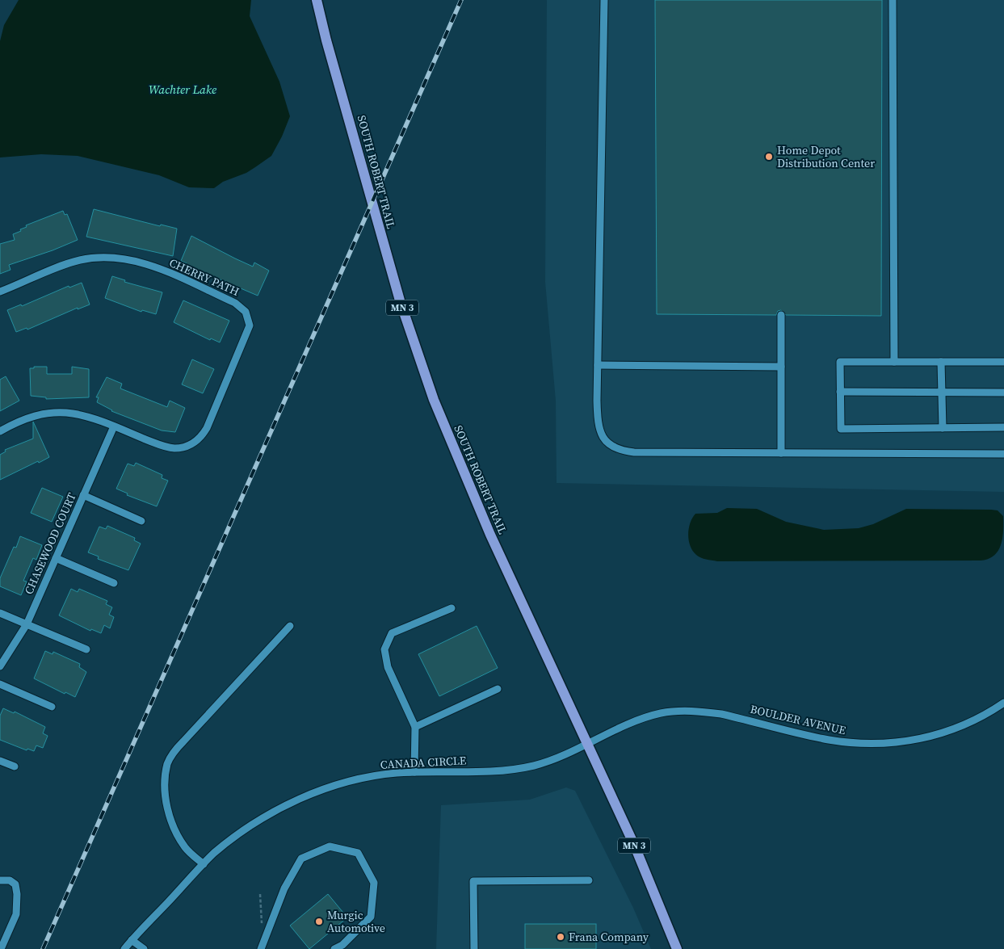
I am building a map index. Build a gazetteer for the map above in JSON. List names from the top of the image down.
{
  "streets": {
    "main road": ["SOUTH ROBERT TRAIL", "MN 3"],
    "street": [
      "CHERRY PATH",
      "CHASEWOOD COURT",
      "BOULDER AVENUE",
      "CANADA CIRCLE"
    ]
  },
  "crossings": [
    ["SOUTH ROBERT TRAIL", "BOULDER AVENUE"],
    ["SOUTH ROBERT TRAIL", "CANADA CIRCLE"],
    ["CHERRY PATH", "CHASEWOOD COURT"],
    ["BOULDER AVENUE", "CANADA CIRCLE"]
  ],
  "water": ["Wachter Lake"],
  "places": ["Home Depot Distribution Center", "Murgic Automotive", "Frana Company"]
}
